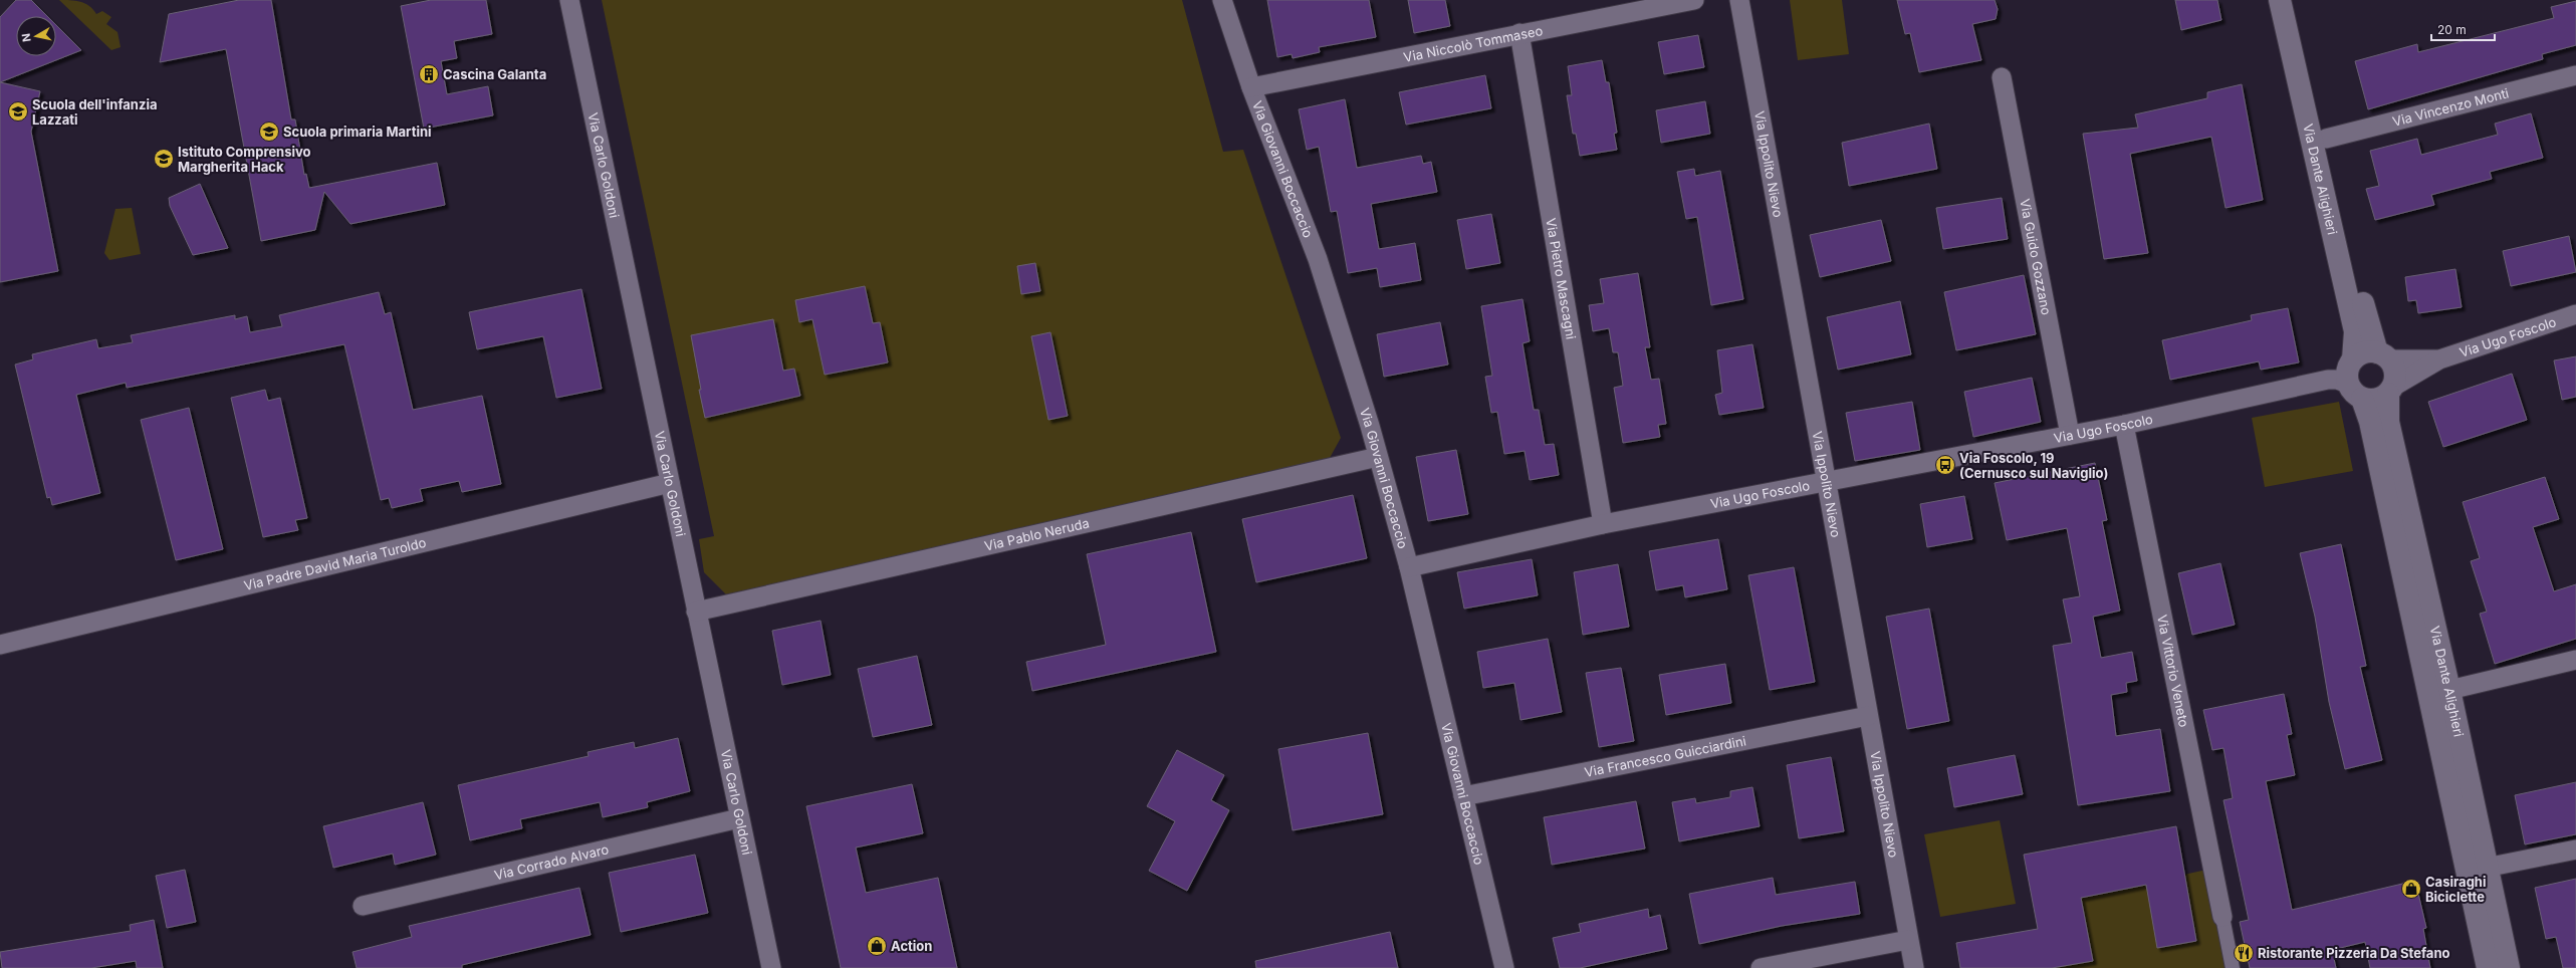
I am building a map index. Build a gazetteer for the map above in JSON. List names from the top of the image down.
{
  "streets": {
    "street": [
      "Via Niccolò Tommaseo",
      "Via Vincenzo Monti",
      "Via Ippolito Nievo",
      "Via Carlo Goldoni",
      "Via Giovanni Boccaccio",
      "Via Dante Alighieri",
      "Via Guido Gozzano",
      "Via Pietro Mascagni",
      "Via Ugo Foscolo",
      "Via Pablo Neruda",
      "Via Padre David Maria Turoldo",
      "Via Vittorio Veneto",
      "Via Francesco Guicciardini",
      "Via Corrado Alvaro"
    ]
  },
  "crossings": [
    ["Via Niccolò Tommaseo", "Via Giovanni Boccaccio"],
    ["Via Niccolò Tommaseo", "Via Pietro Mascagni"],
    ["Via Vincenzo Monti", "Via Dante Alighieri"],
    ["Via Ippolito Nievo", "Via Ugo Foscolo"],
    ["Via Ippolito Nievo", "Via Francesco Guicciardini"],
    ["Via Carlo Goldoni", "Via Pablo Neruda"],
    ["Via Carlo Goldoni", "Via Padre David Maria Turoldo"],
    ["Via Carlo Goldoni", "Via Corrado Alvaro"],
    ["Via Giovanni Boccaccio", "Via Ugo Foscolo"],
    ["Via Giovanni Boccaccio", "Via Pablo Neruda"],
    ["Via Giovanni Boccaccio", "Via Francesco Guicciardini"],
    ["Via Dante Alighieri", "Via Ugo Foscolo"],
    ["Via Guido Gozzano", "Via Ugo Foscolo"],
    ["Via Pietro Mascagni", "Via Ugo Foscolo"],
    ["Via Ugo Foscolo", "Via Vittorio Veneto"]
  ],
  "places": {
    "building": ["Cascina Galanta"],
    "school or university": ["Scuola dell'infanzia Lazzati", "Scuola primaria Martini", "Istituto Comprensivo Margherita Hack"],
    "bus stop": ["Via Foscolo, 19 (Cernusco sul Naviglio)"],
    "shop": ["Casiraghi Biciclette", "Action"],
    "restaurant": ["Ristorante Pizzeria Da Stefano"]
  },
  "scale_bar": "20 m",
  "north": "left"
}
